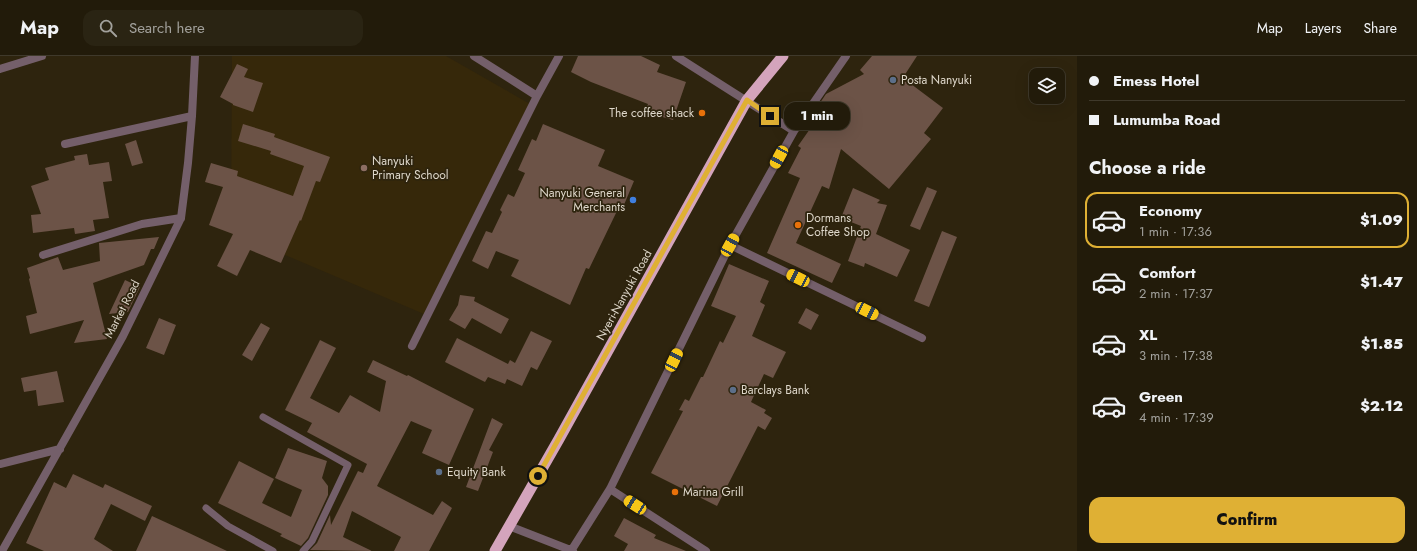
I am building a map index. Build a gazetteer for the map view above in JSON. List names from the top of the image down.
{
  "streets": {
    "highway": ["Nyeri-Nanyuki Road"],
    "street": ["Market Road"]
  },
  "places": [
    "Posta Nanyuki",
    "The coffee shack",
    "Nanyuki Primary School",
    "Nanyuki General Merchants",
    "Dormans Coffee Shop",
    "Barclays Bank",
    "Equity Bank",
    "Marina Grill"
  ],
  "page": {
    "header": "Map",
    "search": "Search here",
    "nav": ["Map", "Layers", "Share"],
    "banner": ["Emess Hotel", "Lumumba Road"],
    "bubble": "1 min",
    "heading": "Choose a ride",
    "list": [
      {
        "name": "Economy",
        "note": "1 min · 17:36",
        "value": "$1.09"
      },
      {
        "name": "Comfort",
        "note": "2 min · 17:37",
        "value": "$1.47"
      },
      {
        "name": "XL",
        "note": "3 min · 17:38",
        "value": "$1.85"
      },
      {
        "name": "Green",
        "note": "4 min · 17:39",
        "value": "$2.12"
      }
    ],
    "buttons": "Confirm"
  }
}
